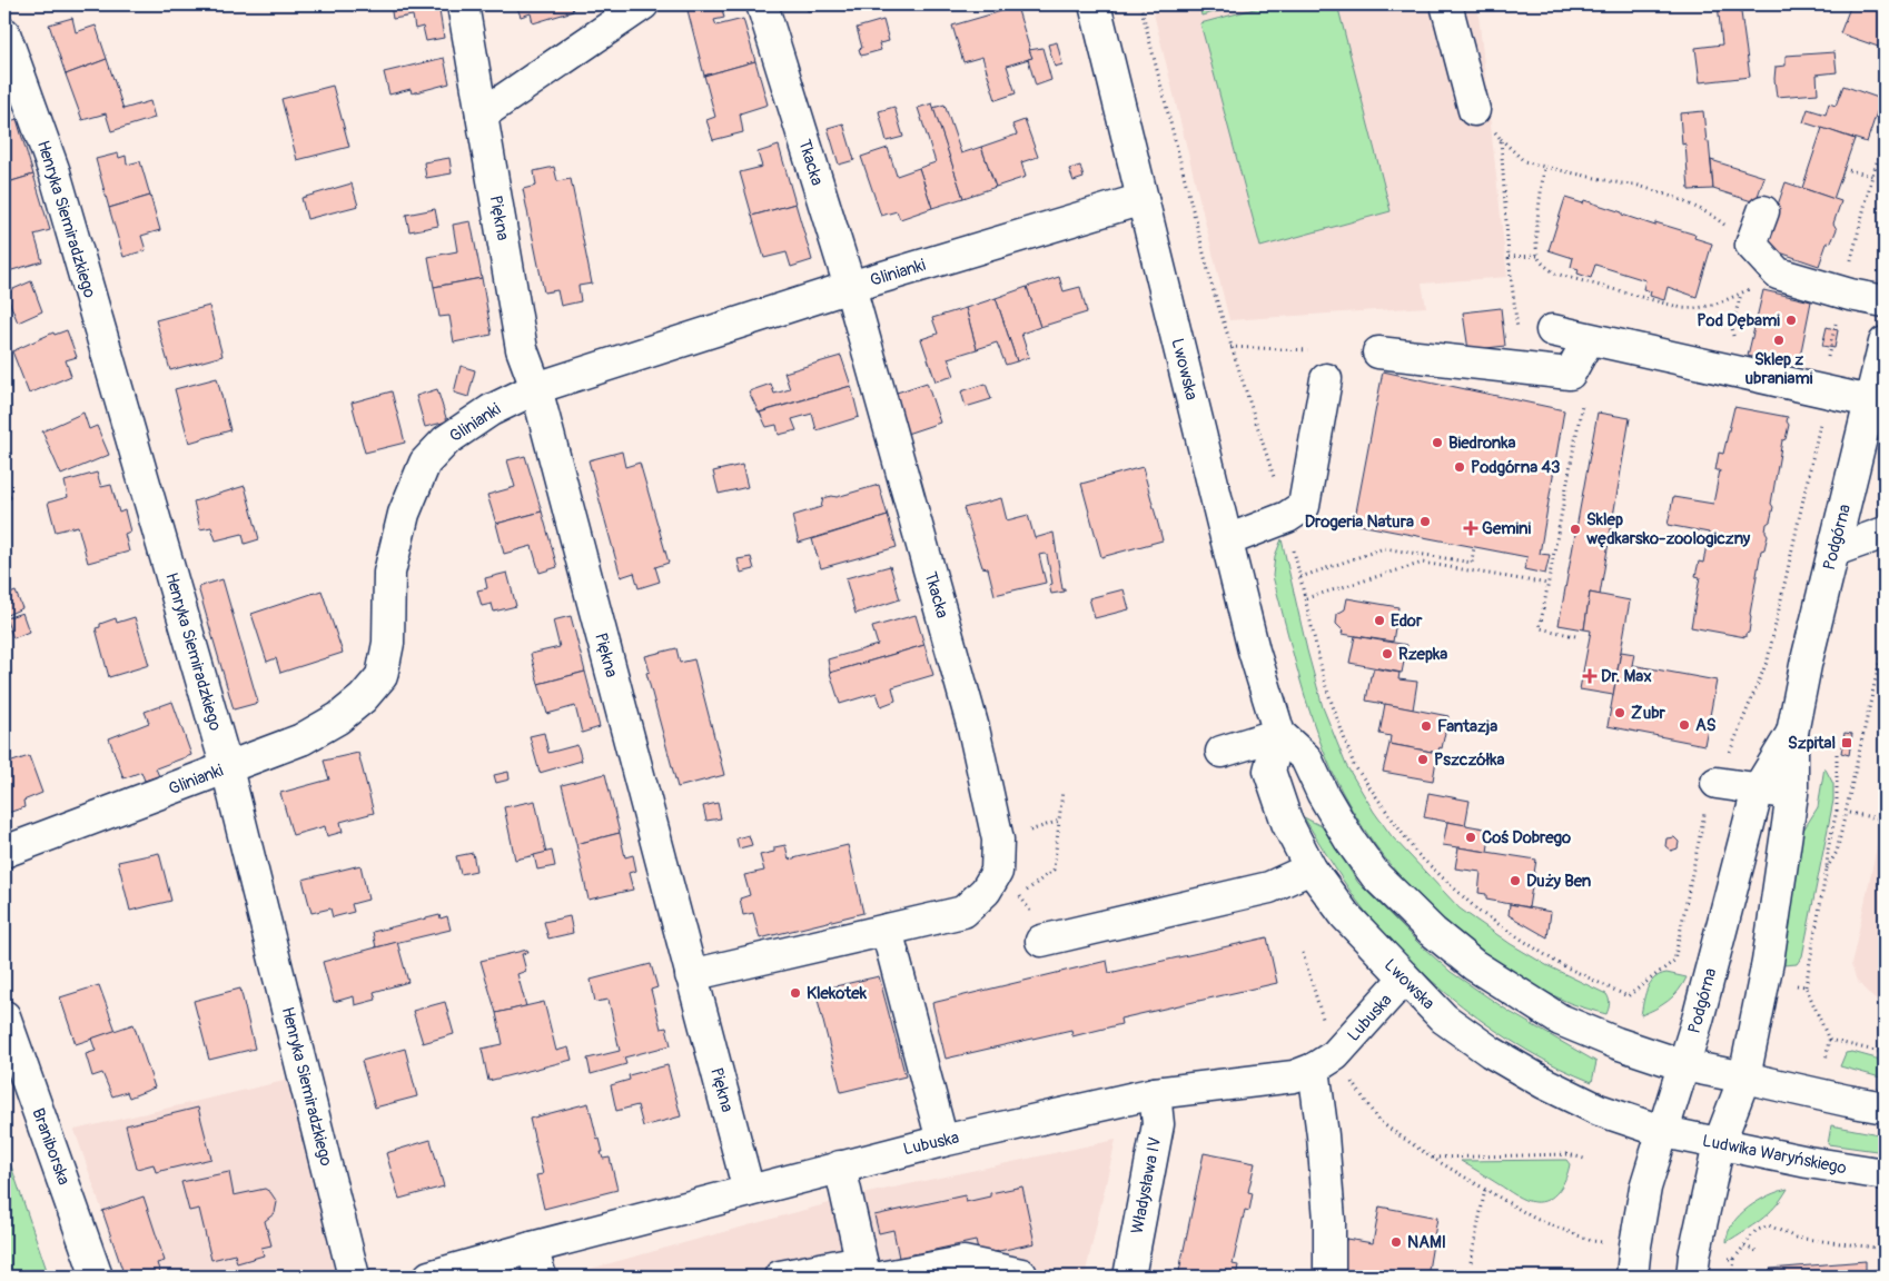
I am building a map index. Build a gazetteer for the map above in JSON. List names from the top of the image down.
{
  "streets": {
    "street": [
      "Tkacka",
      "Piękna",
      "Henryka Siemiradzkiego",
      "Glinianki",
      "Lwowska",
      "Podgórna",
      "Lubuska",
      "Braniborska",
      "Ludwika Waryńskiego",
      "Władysława IV"
    ]
  },
  "crossings": [
    ["Tkacka", "Piękna"],
    ["Tkacka", "Glinianki"],
    ["Piękna", "Glinianki"],
    ["Piękna", "Lubuska"],
    ["Henryka Siemiradzkiego", "Glinianki"],
    ["Glinianki", "Lwowska"],
    ["Lwowska", "Podgórna"],
    ["Lwowska", "Lubuska"],
    ["Lwowska", "Ludwika Waryńskiego"],
    ["Podgórna", "Ludwika Waryńskiego"],
    ["Lubuska", "Władysława IV"]
  ],
  "places": {
    "other": [
      "Pod Dębami",
      "Sklep z ubraniami",
      "Biedronka",
      "Podgórna 43",
      "Drogeria Natura",
      "Sklep wędkarsko-zoologiczny",
      "Edor",
      "Rzepka",
      "Żubr",
      "AS",
      "Fantazja",
      "Pszczółka",
      "Coś Dobrego",
      "Duży Ben",
      "Klekotek",
      "NAMI"
    ],
    "health": ["Gemini", "Dr. Max"],
    "transit": ["Szpital"]
  }
}
